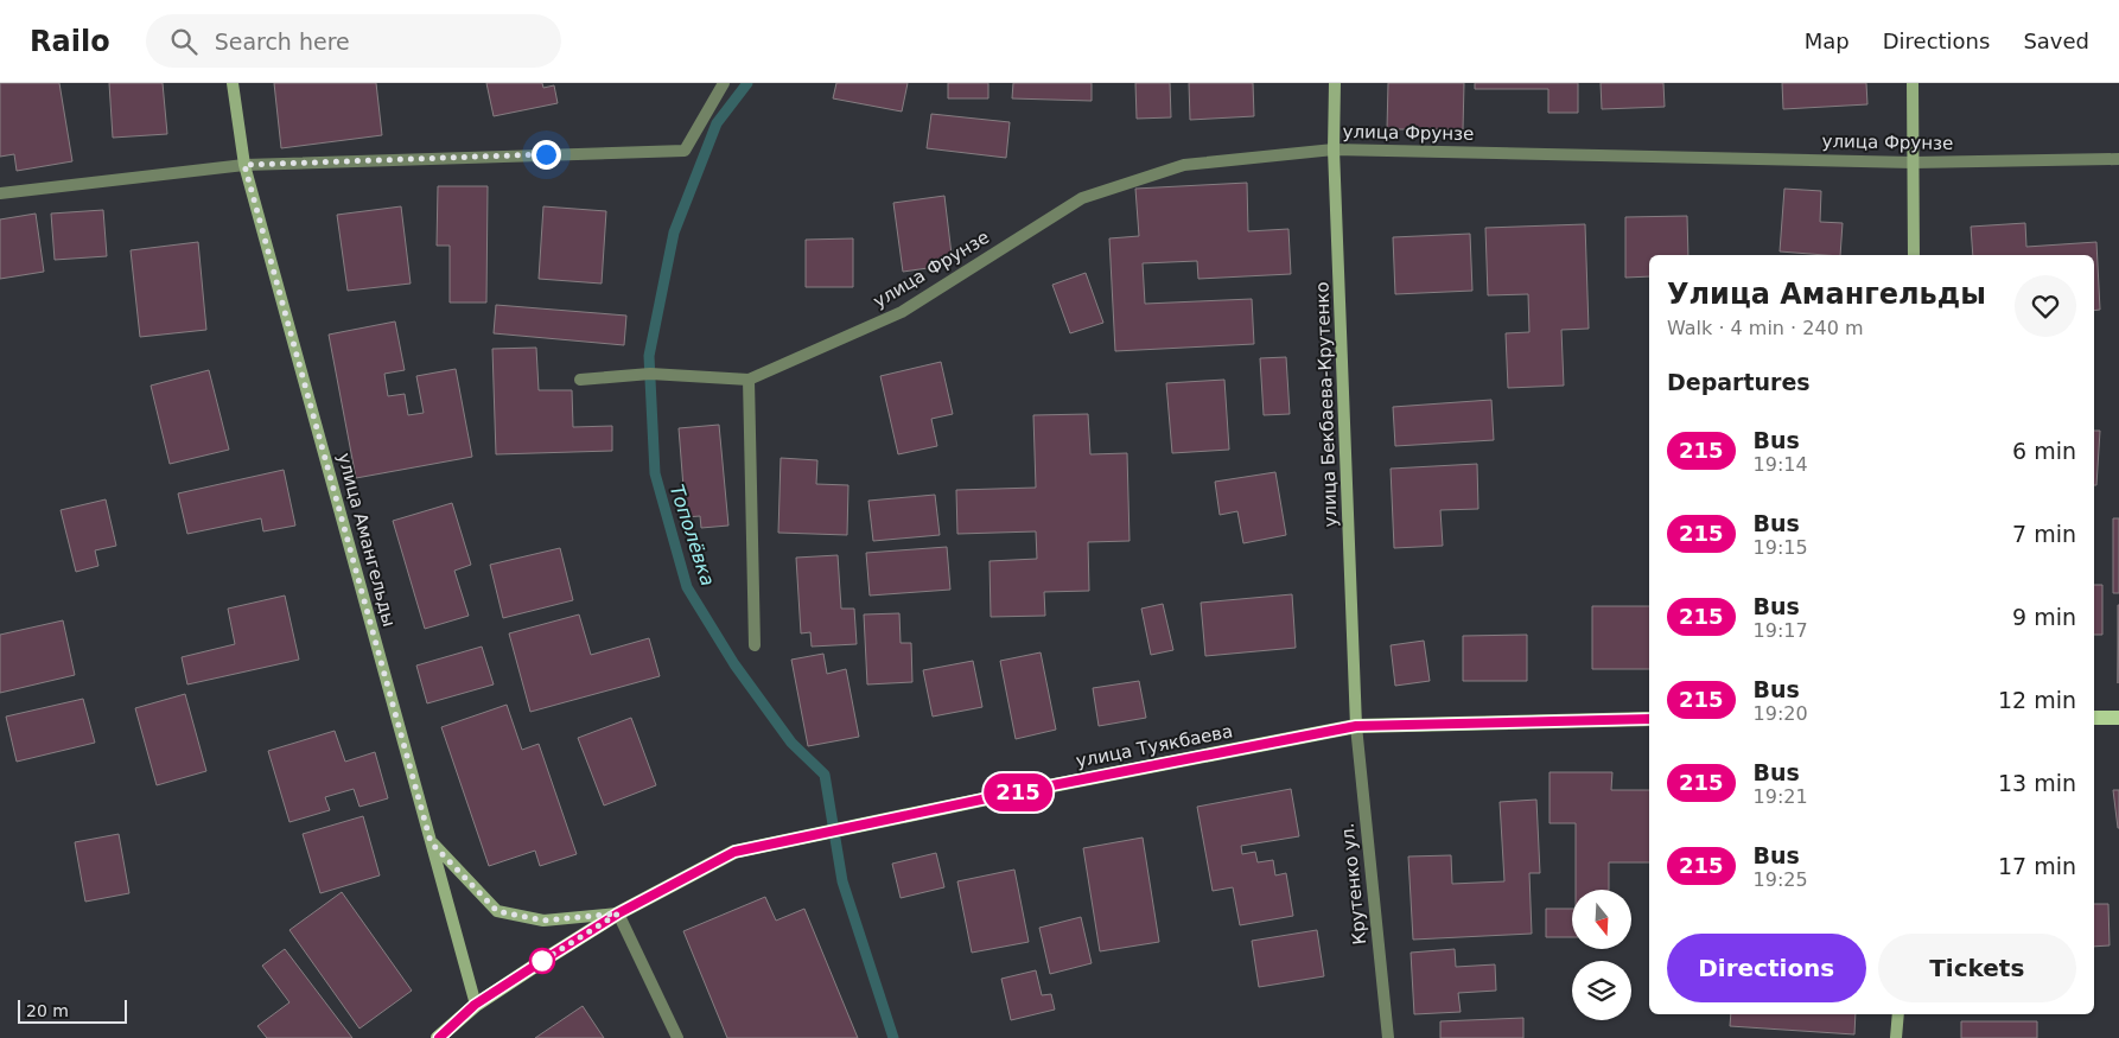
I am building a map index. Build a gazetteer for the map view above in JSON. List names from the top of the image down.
{
  "streets": {
    "main road": ["улица Туякбаева"],
    "street": [
      "улица Фрунзе",
      "улица Бекбаева-Крутенко",
      "улица Амангельды",
      "Крутенко ул."
    ]
  },
  "crossings": [
    ["улица Фрунзе", "улица Бекбаева-Крутенко"],
    ["улица Бекбаева-Крутенко", "улица Туякбаева"],
    ["улица Бекбаева-Крутенко", "Крутенко ул."],
    ["улица Амангельды", "улица Туякбаева"],
    ["улица Туякбаева", "Крутенко ул."]
  ],
  "water": ["Тополёвка"],
  "lines": ["bus line 215"],
  "scale_bar": "20 m",
  "north": "bottom",
  "page": {
    "header": "Railo",
    "search": "Search here",
    "nav": ["Map", "Directions", "Saved"],
    "on_map": "215",
    "heading": [
      ["Улица Амангельды", "Walk · 4 min · 240 m"],
      "Departures"
    ],
    "list": [
      {
        "mark": "215",
        "name": "Bus",
        "note": "19:14",
        "value": "6 min"
      },
      {
        "mark": "215",
        "name": "Bus",
        "note": "19:15",
        "value": "7 min"
      },
      {
        "mark": "215",
        "name": "Bus",
        "note": "19:17",
        "value": "9 min"
      },
      {
        "mark": "215",
        "name": "Bus",
        "note": "19:20",
        "value": "12 min"
      },
      {
        "mark": "215",
        "name": "Bus",
        "note": "19:21",
        "value": "13 min"
      },
      {
        "mark": "215",
        "name": "Bus",
        "note": "19:25",
        "value": "17 min"
      }
    ],
    "buttons": ["Directions", "Tickets"],
    "scale": "20 m"
  }
}
